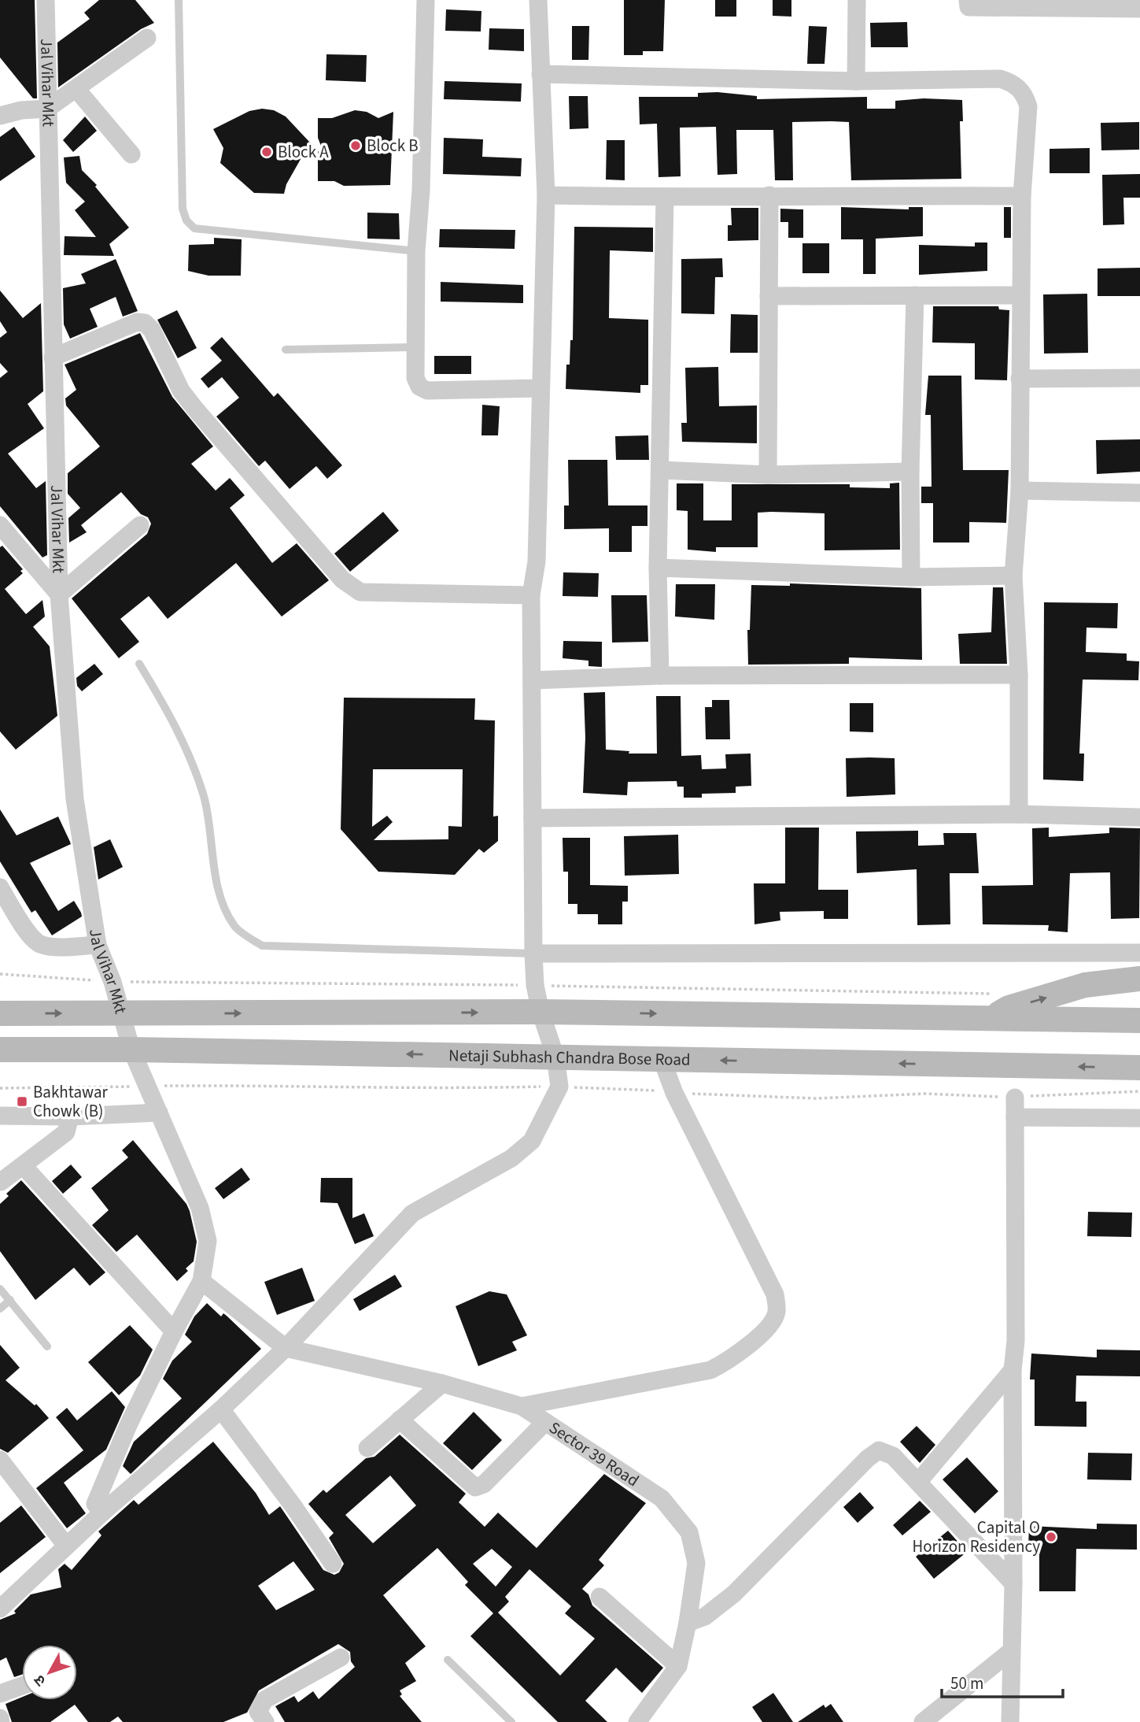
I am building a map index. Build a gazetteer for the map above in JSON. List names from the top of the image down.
{
  "streets": {
    "main road": ["Netaji Subhash Chandra Bose Road"],
    "street": ["Jal Vihar Mkt", "Sector 39 Road"]
  },
  "crossings": [
    ["Jal Vihar Mkt", "Netaji Subhash Chandra Bose Road"]
  ],
  "places": {
    "other": ["Block B", "Block A", "Capital O Horizon Residency"],
    "transit": ["Bakhtawar Chowk (B)"]
  },
  "scale_bar": "50 m",
  "north": "bottom left"
}
